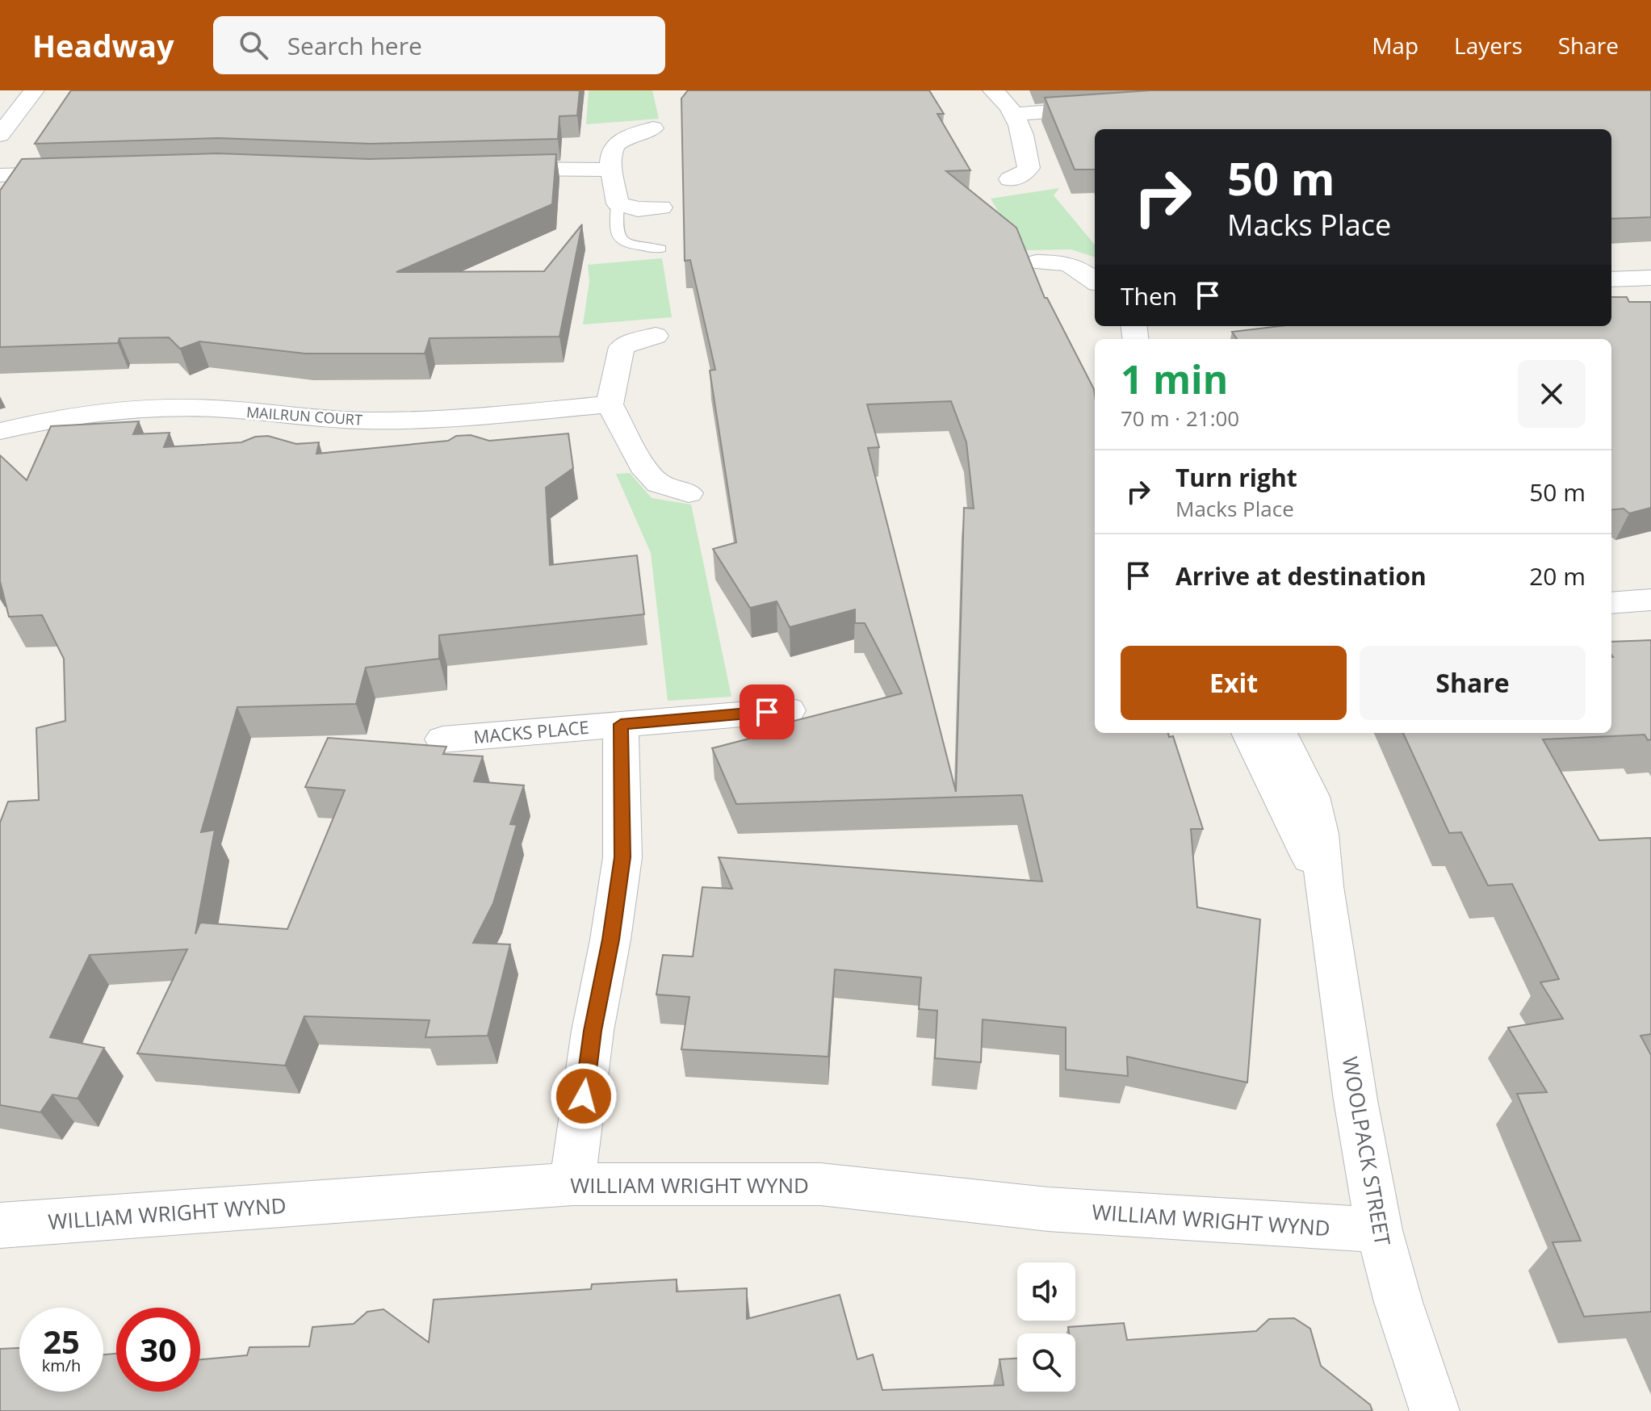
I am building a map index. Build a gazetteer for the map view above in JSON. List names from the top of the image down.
{
  "streets": {
    "street": [
      "MAILRUN COURT",
      "MACKS PLACE",
      "WOOLPACK STREET",
      "WILLIAM WRIGHT WYND"
    ]
  },
  "crossings": [
    ["WOOLPACK STREET", "WILLIAM WRIGHT WYND"]
  ],
  "page": {
    "header": "Headway",
    "search": "Search here",
    "nav": ["Map", "Layers", "Share"],
    "turn": ["50 m", "Macks Place"],
    "then": "Then",
    "heading": ["1 min", "70 m · 21:00"],
    "list": [
      {
        "name": "Turn right",
        "note": "Macks Place",
        "value": "50 m"
      },
      {
        "name": "Arrive at destination",
        "value": "20 m"
      }
    ],
    "buttons": ["Exit", "Share"],
    "speed": "25 km/h",
    "limit": "30"
  }
}
